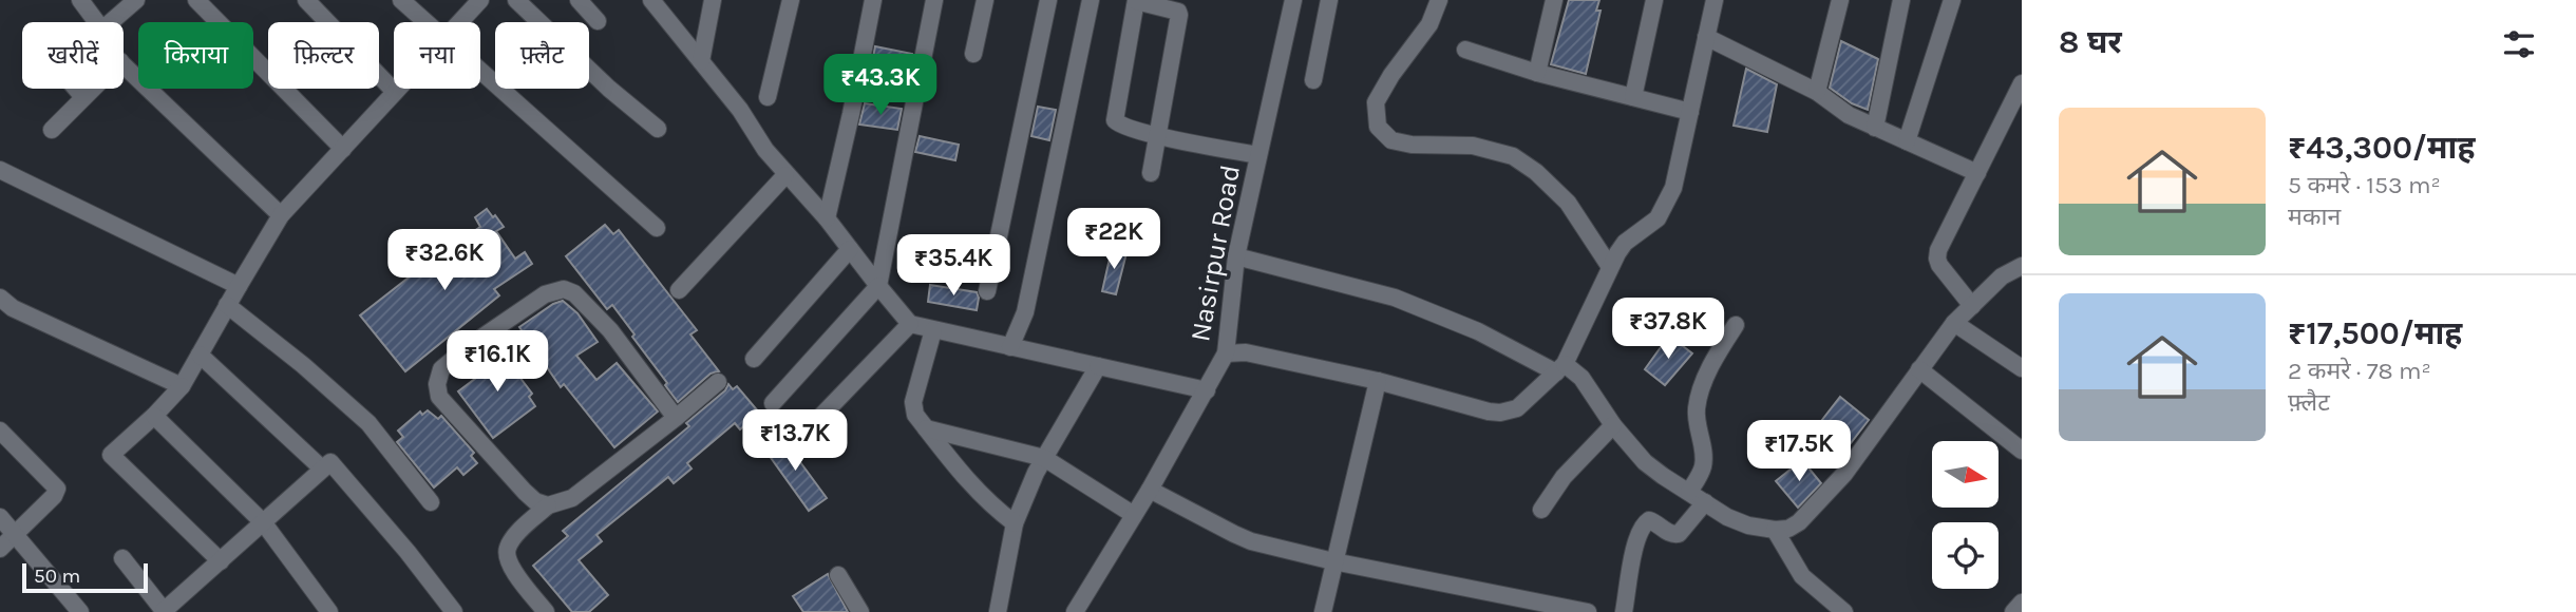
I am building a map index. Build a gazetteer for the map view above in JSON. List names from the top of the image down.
{
  "streets": {
    "street": ["Nasirpur Road"]
  },
  "scale_bar": "50 m",
  "north": "right",
  "page": {
    "heading": "8 घर",
    "chip": [
      "खरीदें",
      "किराया",
      "फ़िल्टर",
      "नया",
      "फ़्लैट"
    ],
    "price": [
      "₹43.3K",
      "₹22K",
      "₹32.6K",
      "₹35.4K",
      "₹37.8K",
      "₹16.1K",
      "₹13.7K",
      "₹17.5K"
    ],
    "list": [
      {
        "name": "₹43,300/माह",
        "note": "5 कमरे · 153 m² · मकान"
      },
      {
        "name": "₹17,500/माह",
        "note": "2 कमरे · 78 m² · फ़्लैट"
      }
    ],
    "scale": "50 m"
  }
}
